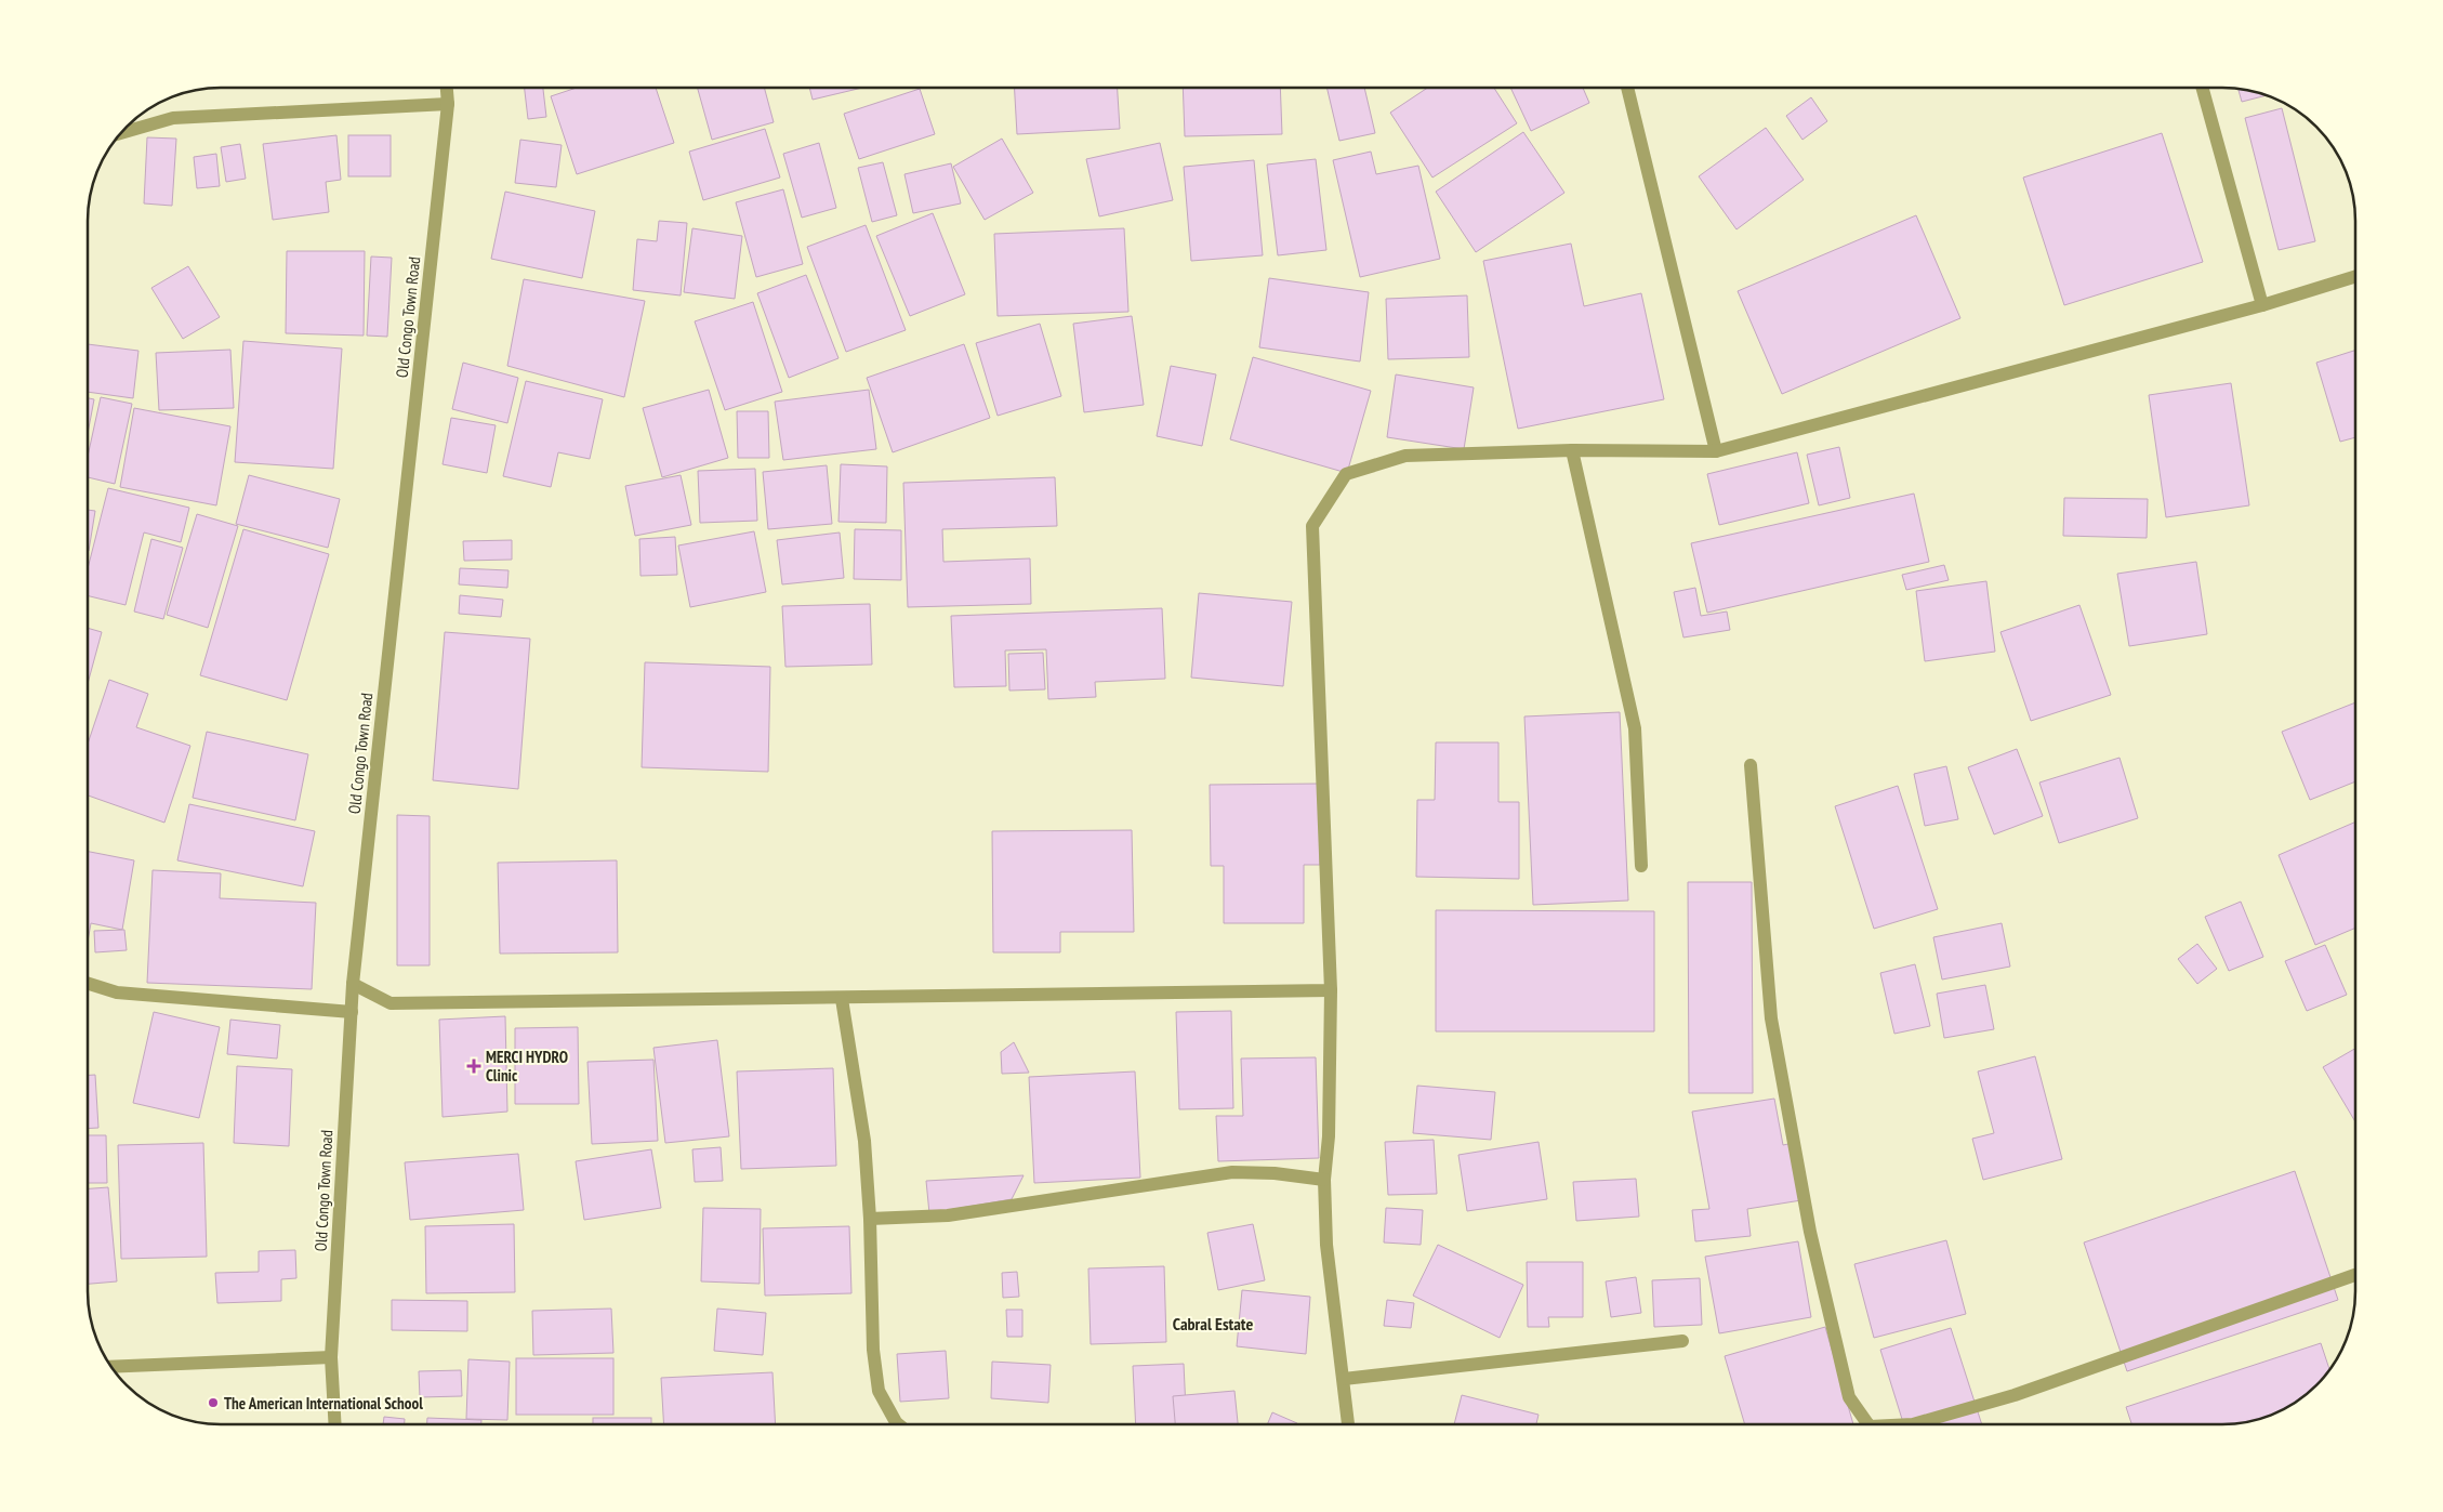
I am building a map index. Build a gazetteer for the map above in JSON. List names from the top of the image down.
{
  "streets": {
    "street": ["Old Congo Town Road"]
  },
  "districts": ["Cabral Estate"],
  "places": {
    "health": ["MERCI HYDRO Clinic"],
    "other": ["The American International School"]
  }
}
